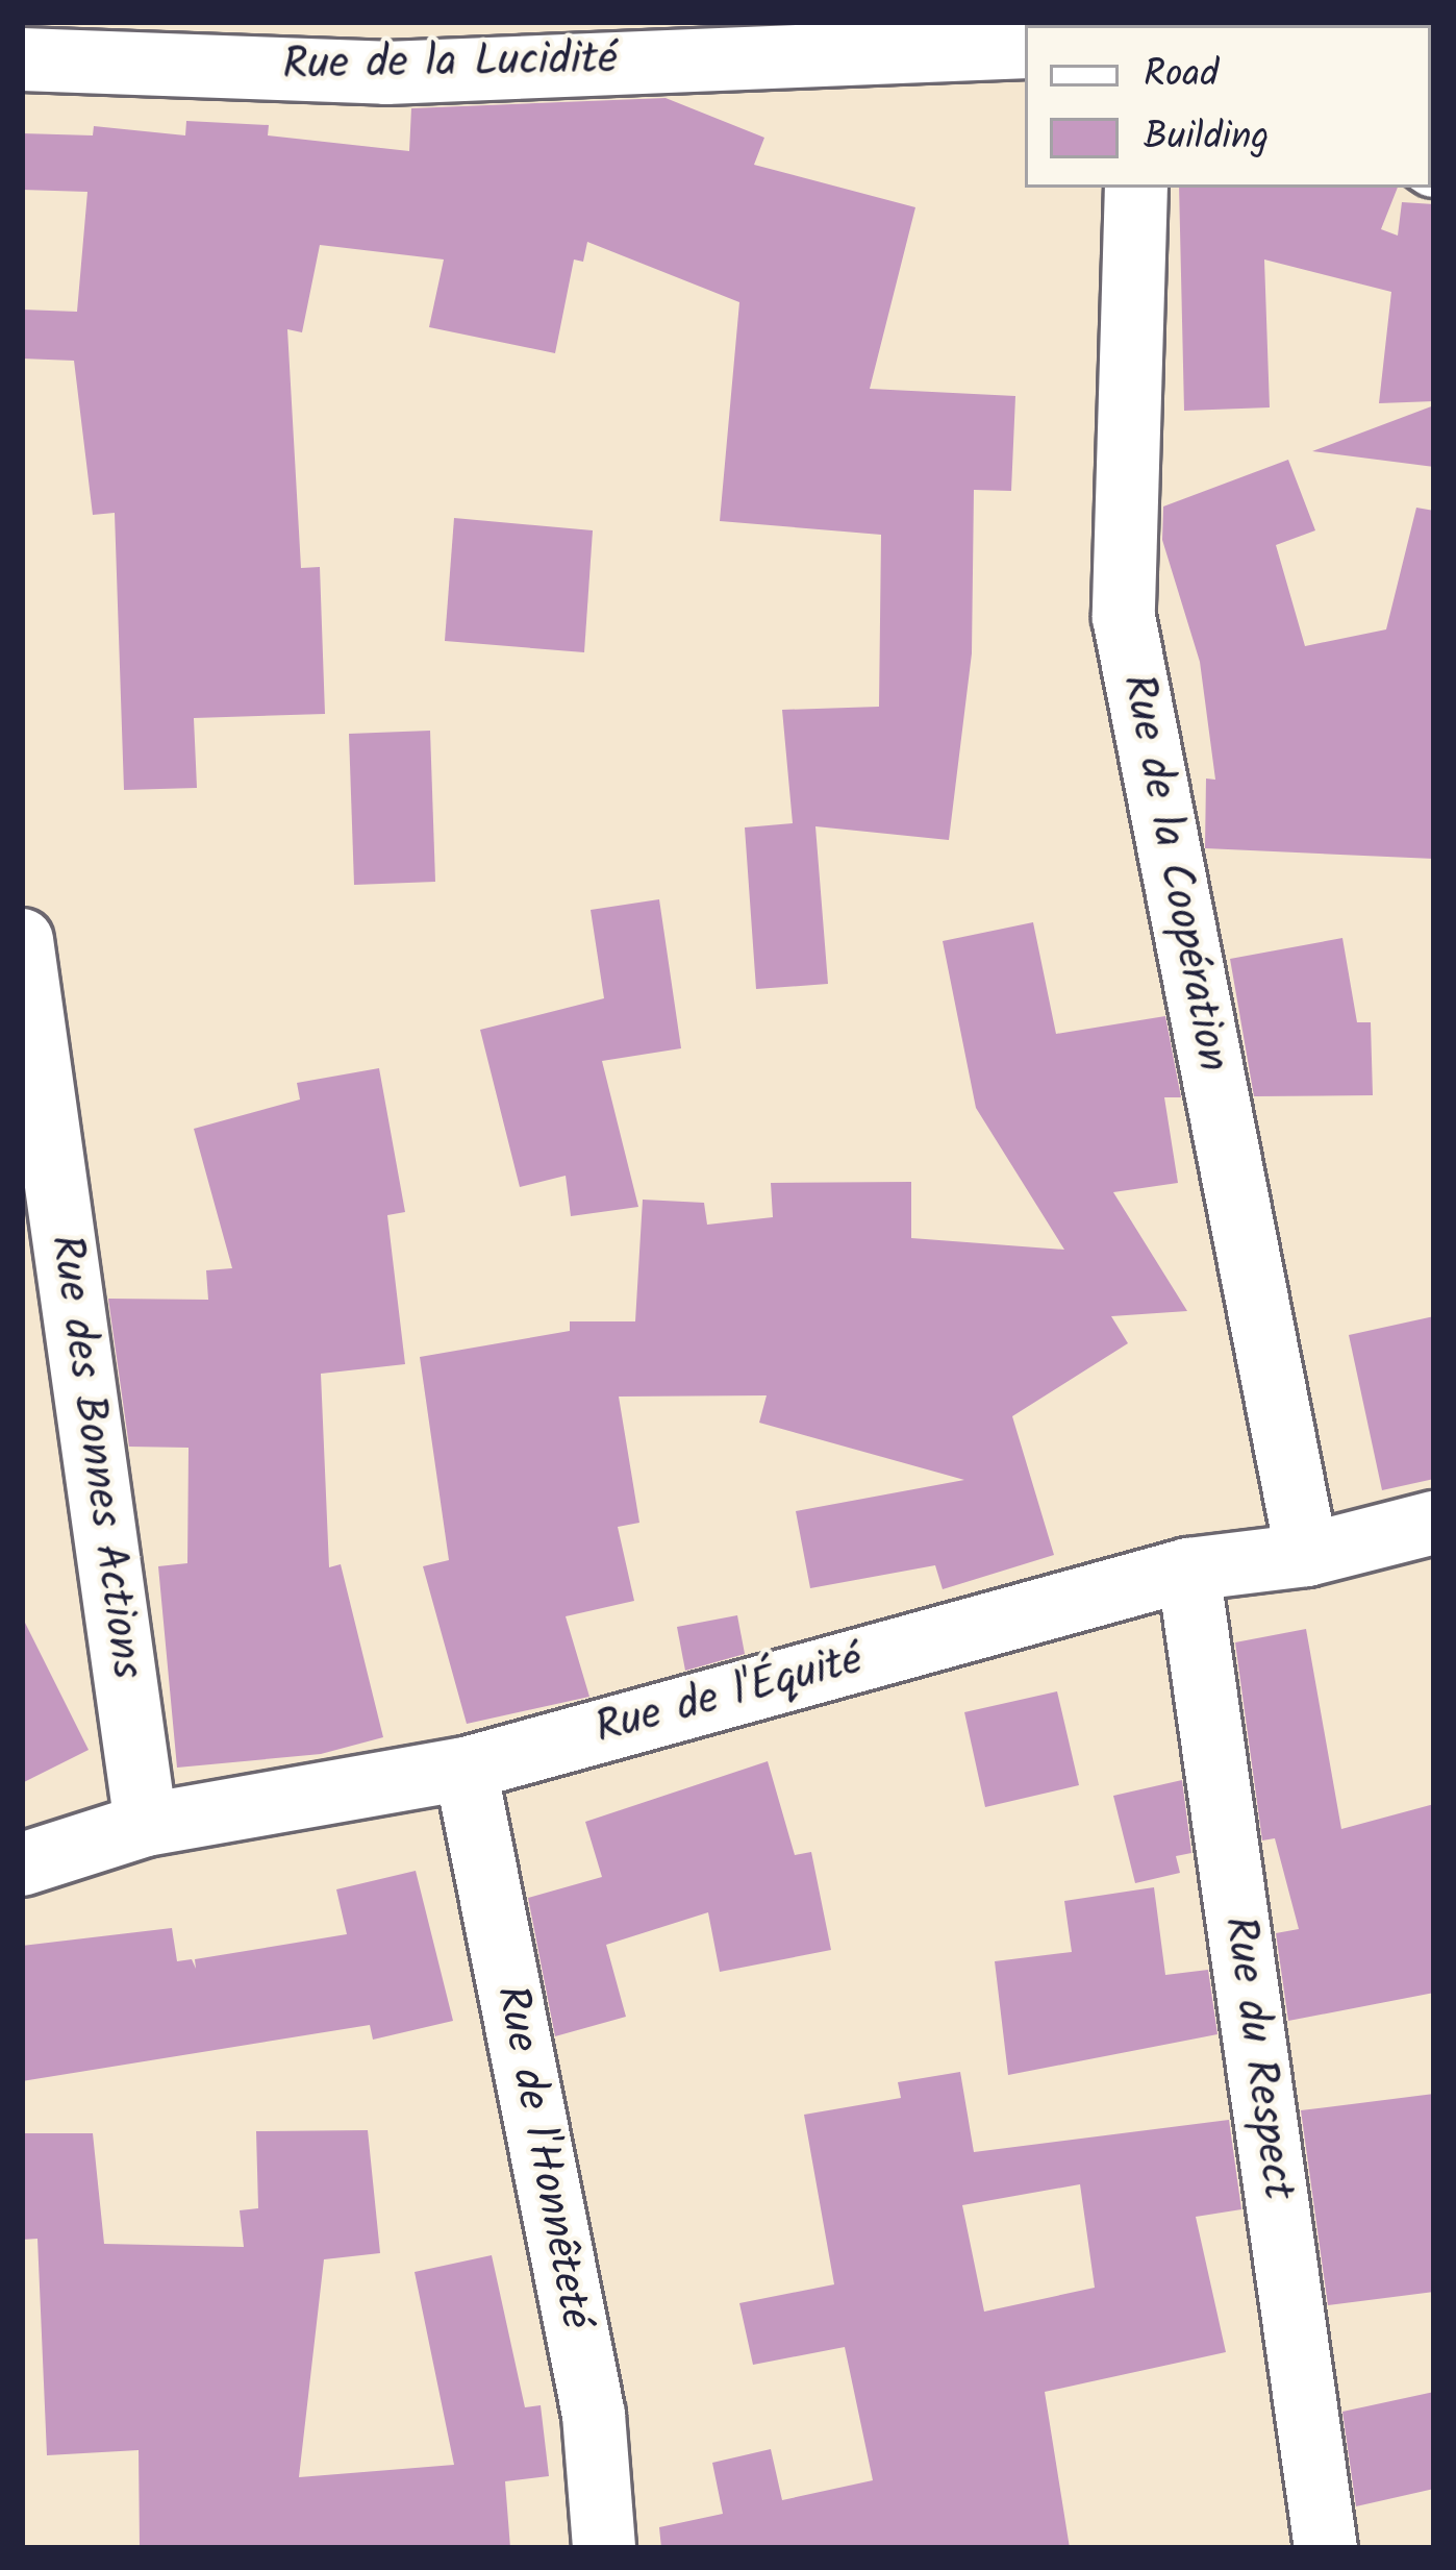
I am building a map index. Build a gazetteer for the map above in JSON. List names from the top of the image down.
{
  "streets": {
    "street": [
      "Rue de la Lucidité",
      "Rue de la Coopération",
      "Rue des Bonnes Actions",
      "Rue de l'Équité",
      "Rue du Respect",
      "Rue de l'Honnêteté"
    ]
  },
  "crossings": [
    ["Rue de la Coopération", "Rue de l'Équité"],
    ["Rue des Bonnes Actions", "Rue de l'Équité"],
    ["Rue de l'Équité", "Rue du Respect"],
    ["Rue de l'Équité", "Rue de l'Honnêteté"]
  ],
  "legend": ["Road", "Building"]
}
